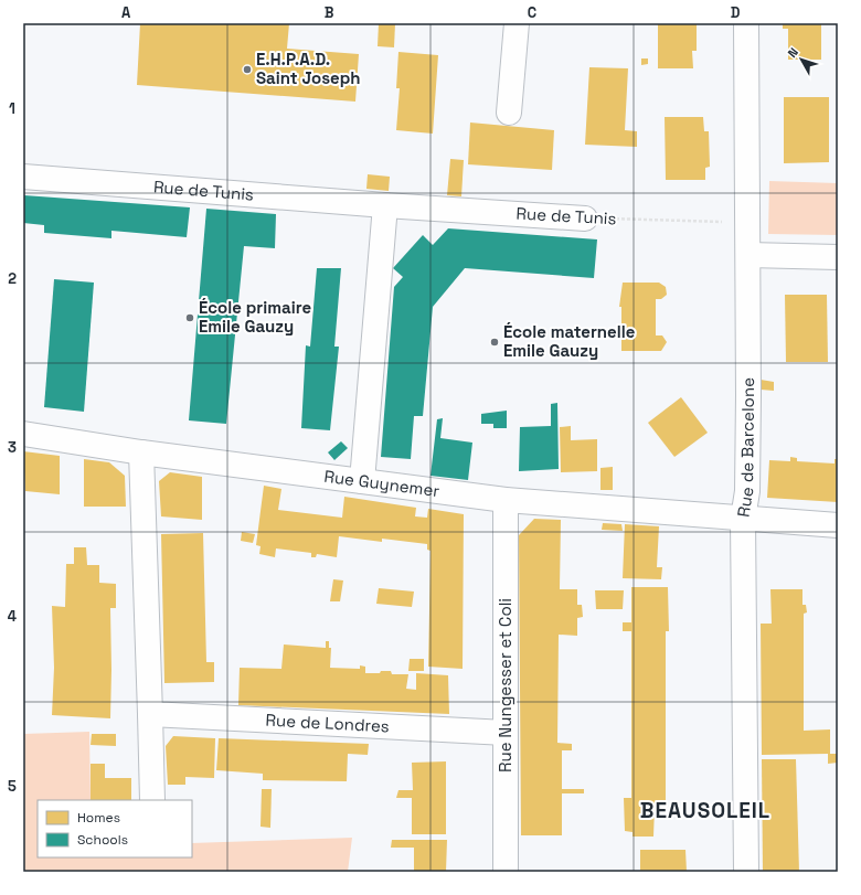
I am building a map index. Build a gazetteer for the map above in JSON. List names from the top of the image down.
{
  "streets": {
    "street": [
      "Rue de Tunis",
      "Rue de Barcelone",
      "Rue Guynemer",
      "Rue Nungesser et Coli",
      "Rue de Londres"
    ]
  },
  "crossings": [
    ["Rue de Tunis", "Rue de Barcelone"],
    ["Rue de Barcelone", "Rue Guynemer"],
    ["Rue Guynemer", "Rue Nungesser et Coli"],
    ["Rue Nungesser et Coli", "Rue de Londres"]
  ],
  "districts": ["BEAUSOLEIL"],
  "places": ["E.H.P.A.D. Saint Joseph", "École primaire Emile Gauzy", "École maternelle Emile Gauzy"],
  "legend": ["Homes", "Schools"],
  "north": "top left",
  "grid": {
    "columns": [
      "A",
      "B",
      "C",
      "D"
    ],
    "rows": [
      "1",
      "2",
      "3",
      "4",
      "5"
    ]
  }
}
